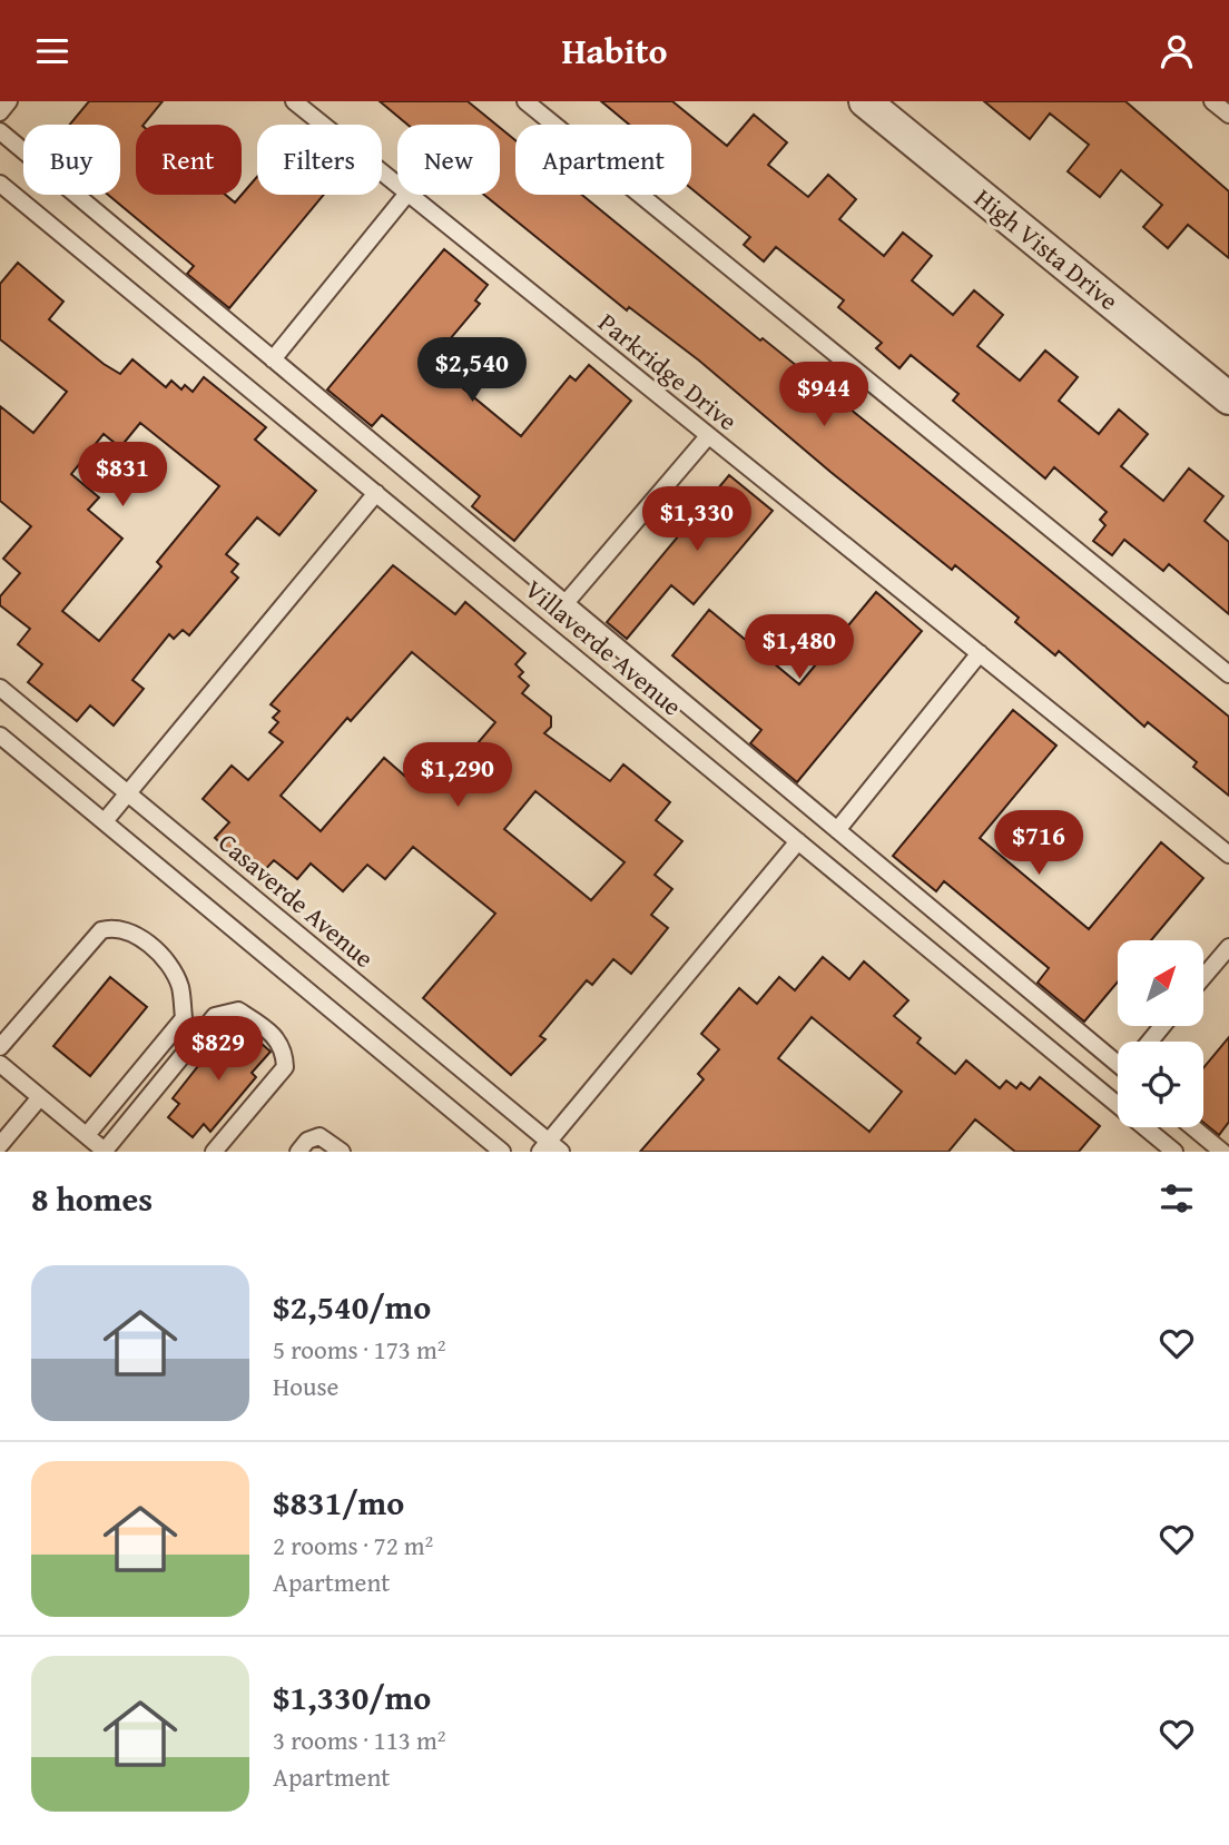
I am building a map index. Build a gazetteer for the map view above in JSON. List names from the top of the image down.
{
  "streets": {
    "street": ["High Vista Drive"],
    "lane": ["Parkridge Drive", "Villaverde Avenue", "Casaverde Avenue"]
  },
  "north": "top right",
  "page": {
    "header": "Habito",
    "chip": [
      "Buy",
      "Rent",
      "Filters",
      "New",
      "Apartment"
    ],
    "price": [
      "$2,540",
      "$944",
      "$831",
      "$1,330",
      "$1,480",
      "$1,290",
      "$716",
      "$829"
    ],
    "heading": "8 homes",
    "list": [
      {
        "name": "$2,540/mo",
        "note": "5 rooms · 173 m² · House"
      },
      {
        "name": "$831/mo",
        "note": "2 rooms · 72 m² · Apartment"
      },
      {
        "name": "$1,330/mo",
        "note": "3 rooms · 113 m² · Apartment"
      }
    ]
  }
}
